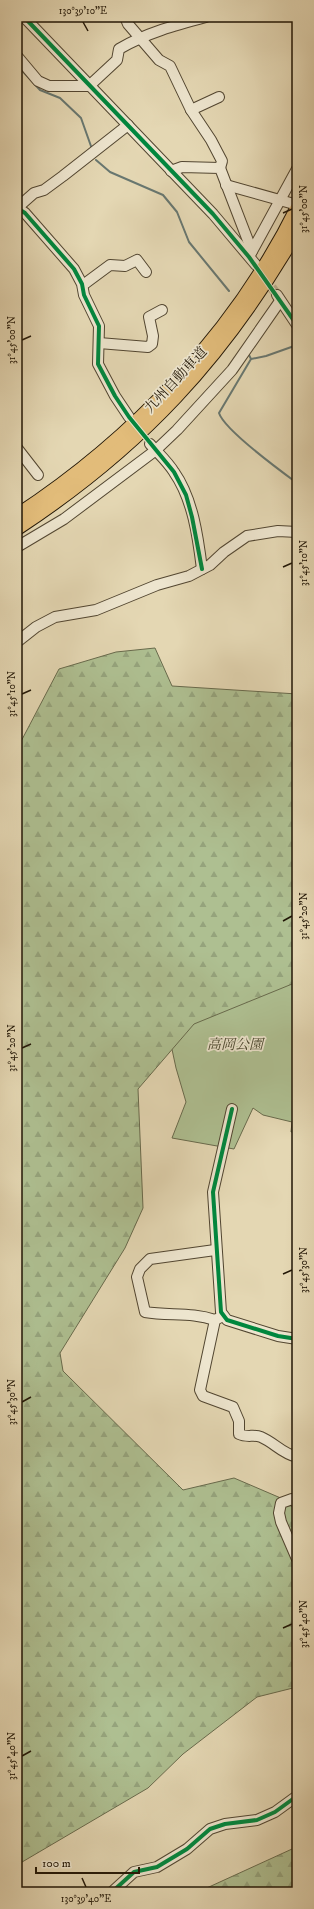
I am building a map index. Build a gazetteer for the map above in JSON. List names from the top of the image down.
{
  "streets": {
    "highway": ["九州自動車道"]
  },
  "parks": ["高岡公園"],
  "scale_bar": "100 m",
  "coordinates": [
    "130°39'10\"E",
    "31°45'00\"N",
    "31°45'10\"N",
    "31°45'20\"N",
    "31°45'30\"N",
    "31°45'40\"N",
    "130°39'40\"E"
  ]
}
